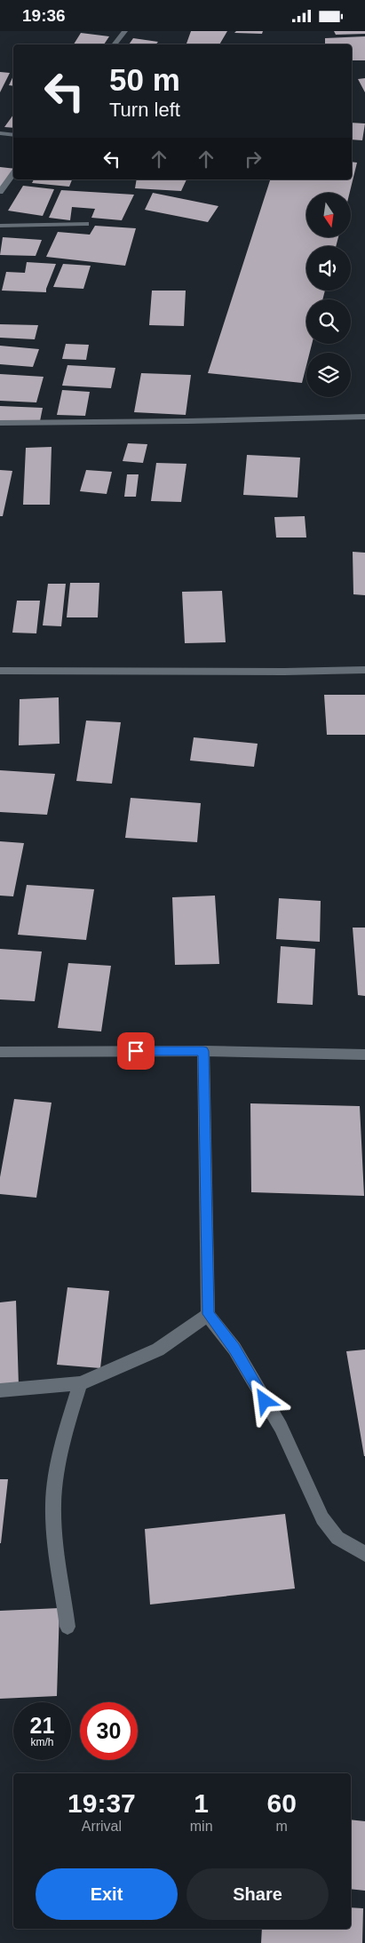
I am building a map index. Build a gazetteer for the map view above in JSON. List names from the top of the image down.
{
  "north": "bottom",
  "page": {
    "status": "19:36",
    "turn": ["50 m", "Turn left"],
    "speed": "21 km/h",
    "limit": "30",
    "eta": [
      "19:37",
      "Arrival",
      "1",
      "min",
      "60",
      "m"
    ],
    "buttons": ["Exit", "Share"]
  }
}
